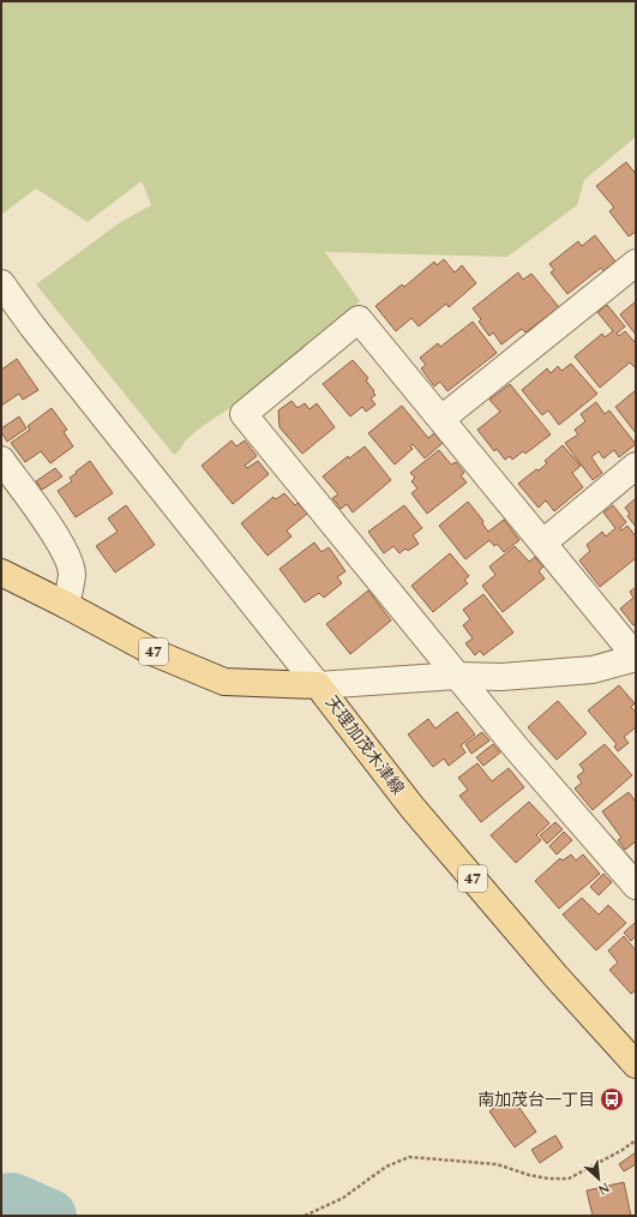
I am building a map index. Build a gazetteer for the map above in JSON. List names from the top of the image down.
{
  "streets": {
    "main road": ["47", "天理加茂木津線"]
  },
  "places": {
    "bus stop": ["南加茂台一丁目"]
  },
  "north": "bottom right"
}
